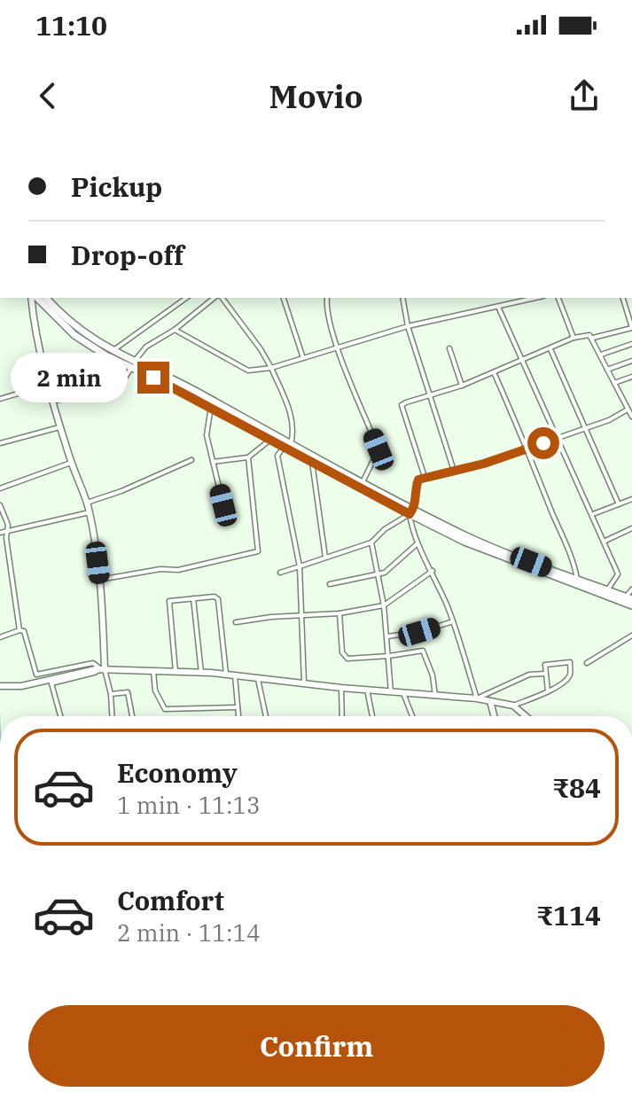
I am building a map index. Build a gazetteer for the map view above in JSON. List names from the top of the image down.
{
  "page": {
    "status": "11:10",
    "header": "Movio",
    "banner": ["Pickup", "Drop-off"],
    "bubble": "2 min",
    "list": [
      {
        "name": "Economy",
        "note": "1 min · 11:13",
        "value": "₹84"
      },
      {
        "name": "Comfort",
        "note": "2 min · 11:14",
        "value": "₹114"
      }
    ],
    "buttons": "Confirm"
  }
}
